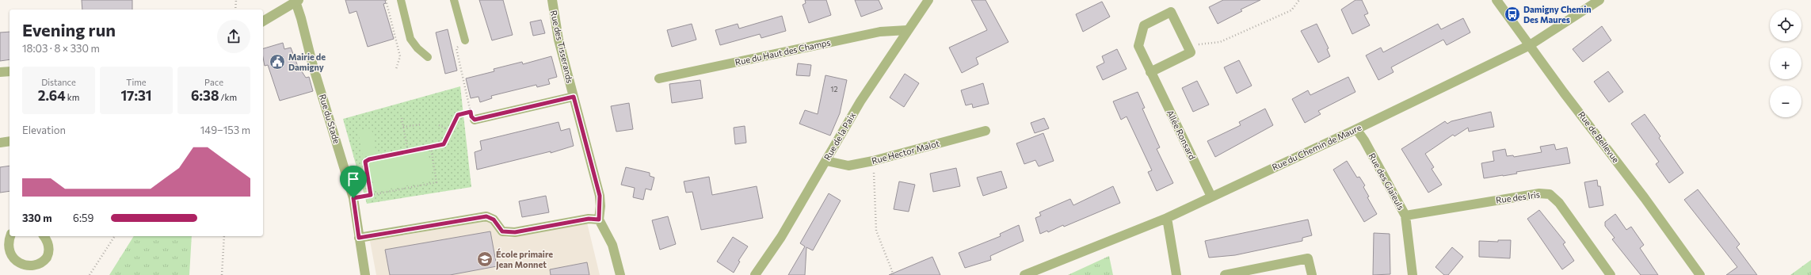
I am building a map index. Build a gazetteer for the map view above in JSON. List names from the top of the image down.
{
  "streets": {
    "street": [
      "Rue des Tisserands",
      "Rue du Haut des Champs",
      "Rue du Stade",
      "Allée Ronsard",
      "Rue de la Paix",
      "Rue de Bellevue",
      "Rue du Chemin de Maure",
      "Rue Hector Malot",
      "Rue des Glaïeuls",
      "Rue des Iris"
    ]
  },
  "crossings": [
    ["Rue du Haut des Champs", "Rue de la Paix"],
    ["Allée Ronsard", "Rue du Chemin de Maure"],
    ["Rue de la Paix", "Rue Hector Malot"],
    ["Rue de Bellevue", "Rue du Chemin de Maure"],
    ["Rue du Chemin de Maure", "Rue des Glaïeuls"],
    ["Rue des Glaïeuls", "Rue des Iris"]
  ],
  "places": {
    "bus stop": ["Damigny Chemin Des Maures"],
    "public building": ["Mairie de Damigny"],
    "school or university": ["École primaire Jean Monnet"]
  },
  "house_numbers": ["12"],
  "page": {
    "map_buttons": ["+", "−"],
    "heading": ["Evening run", "18:03 · 8 × 330 m"],
    "stats": [
      ["Distance", "2.64 km"],
      ["Time", "17:31"],
      ["Pace", "6:38 /km"]
    ],
    "chart": ["Elevation", "149–153 m"],
    "list": [
      {
        "name": "330 m",
        "note": "6:59"
      }
    ]
  }
}
